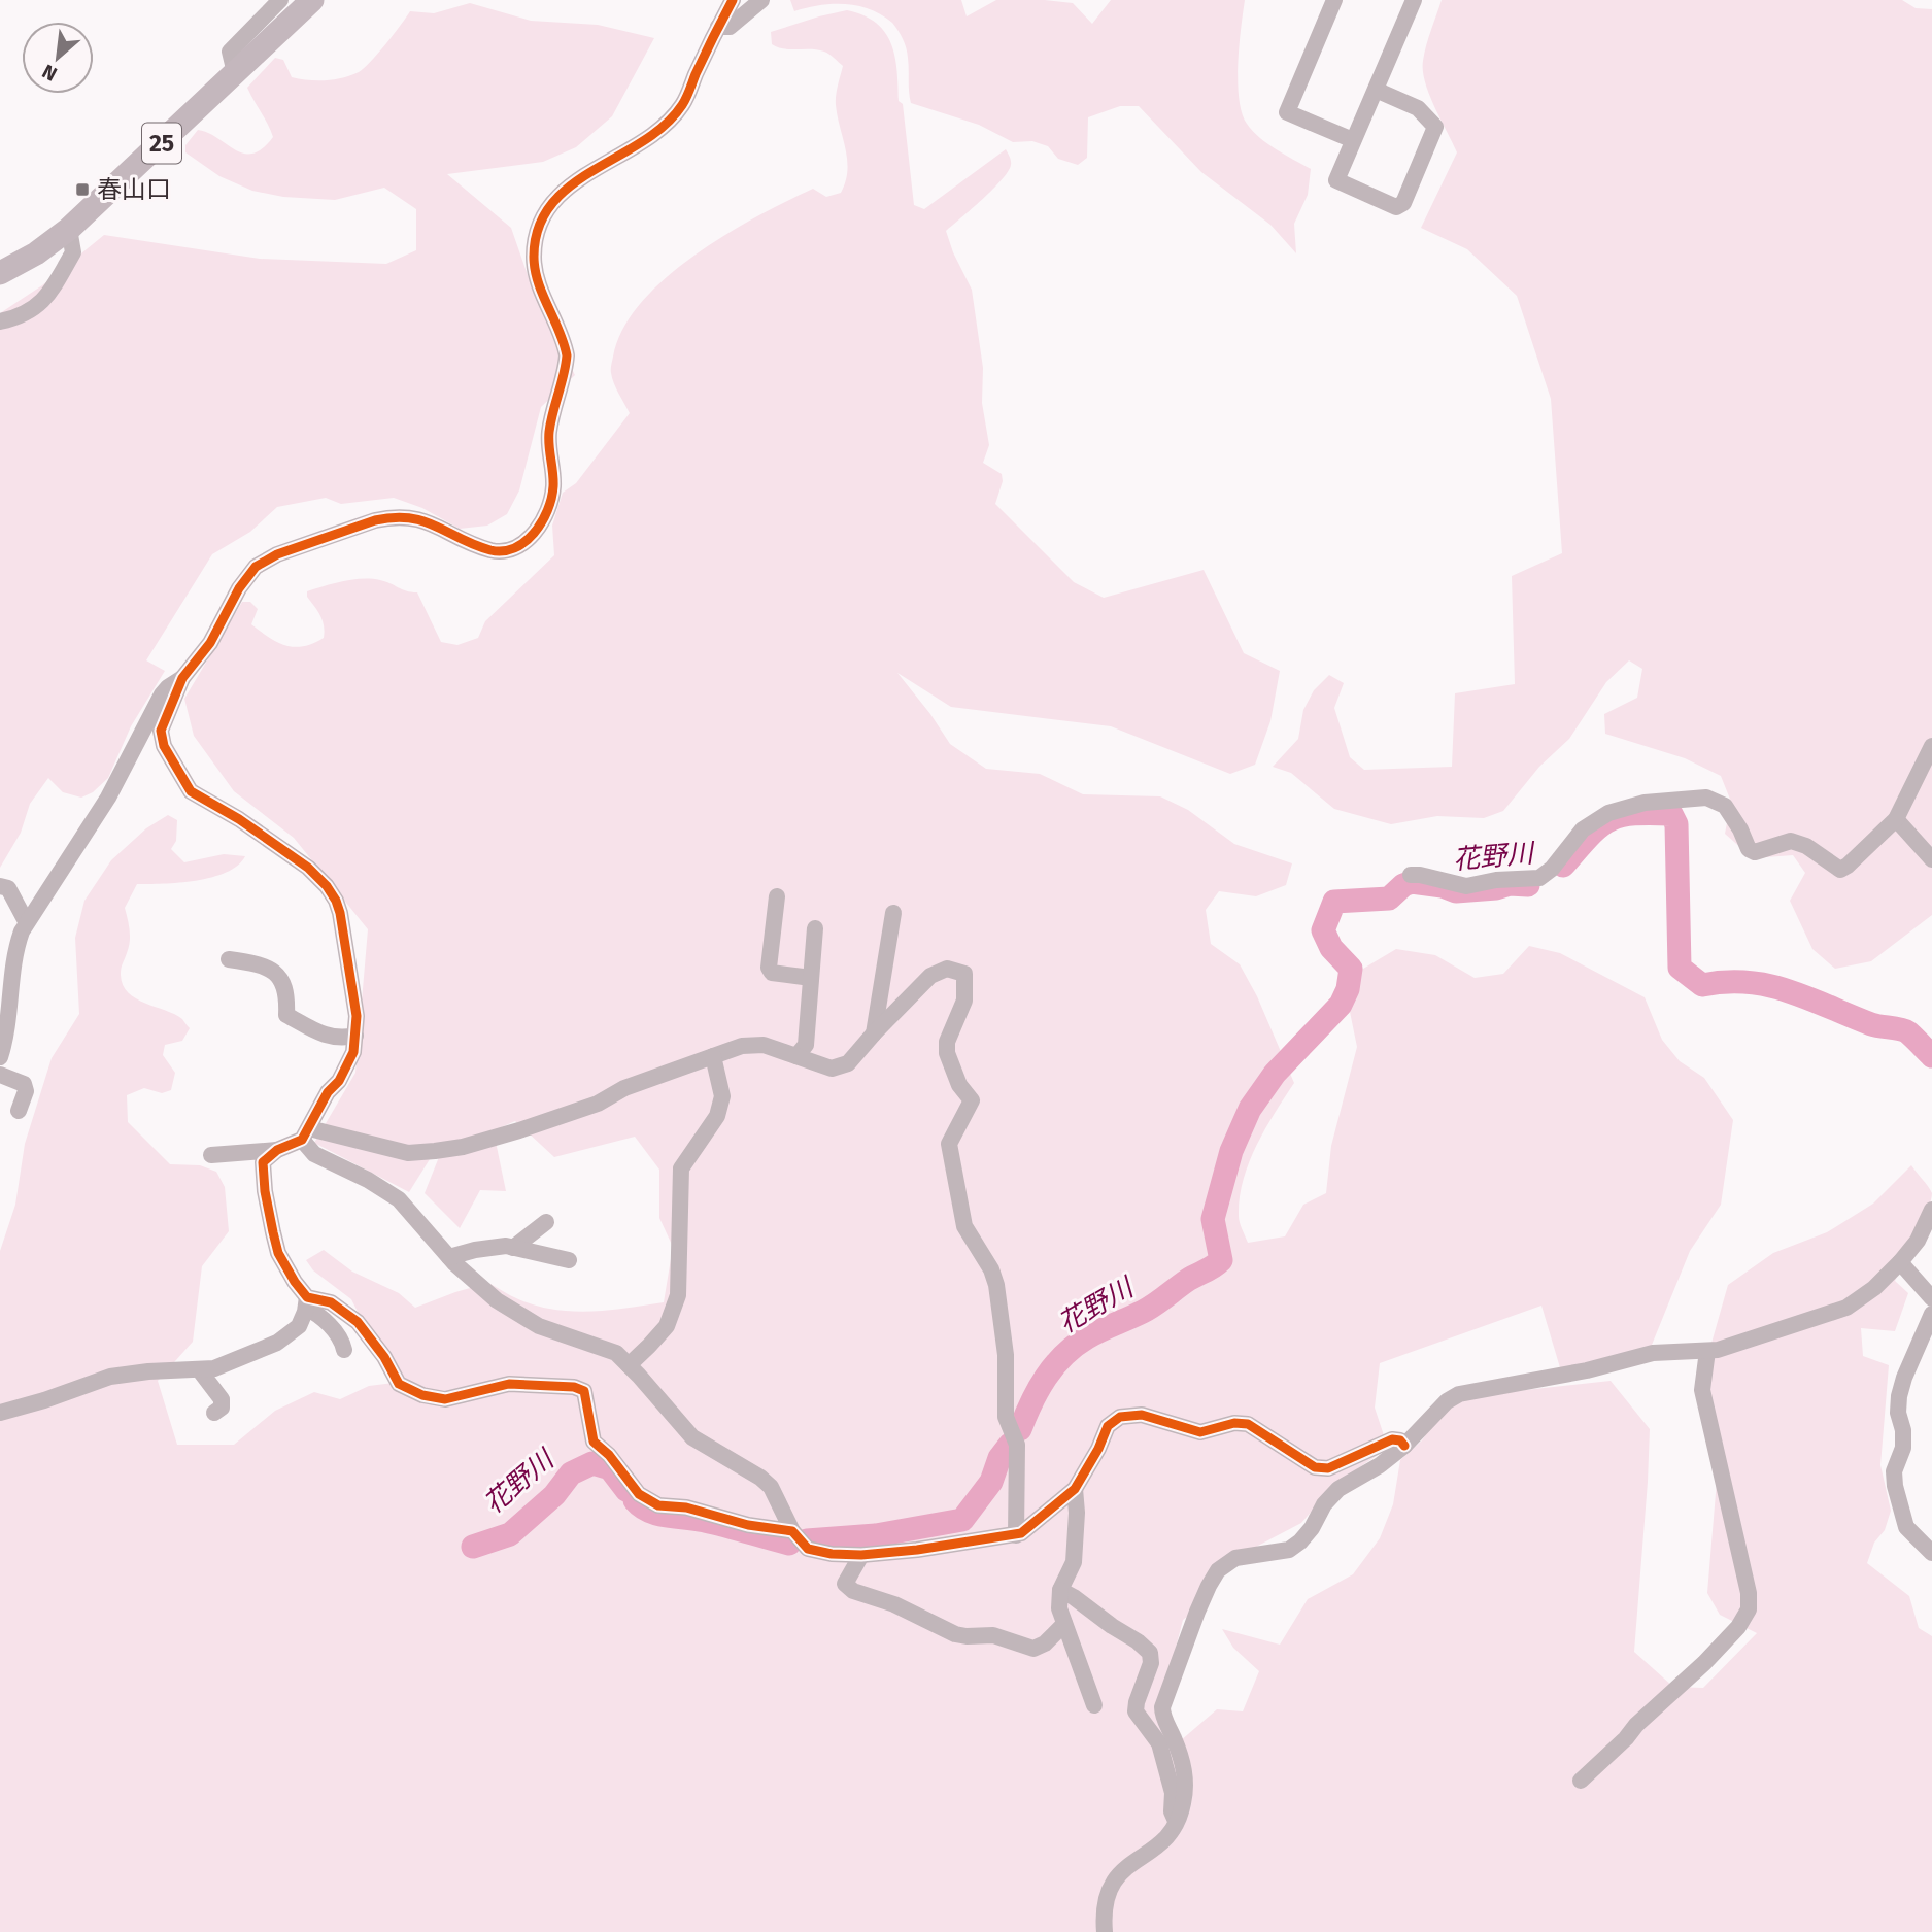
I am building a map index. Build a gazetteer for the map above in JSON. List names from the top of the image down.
{
  "streets": {
    "main road": ["25"]
  },
  "water": ["花野川"],
  "places": {
    "transit": ["春山口"]
  },
  "north": "bottom left"
}
